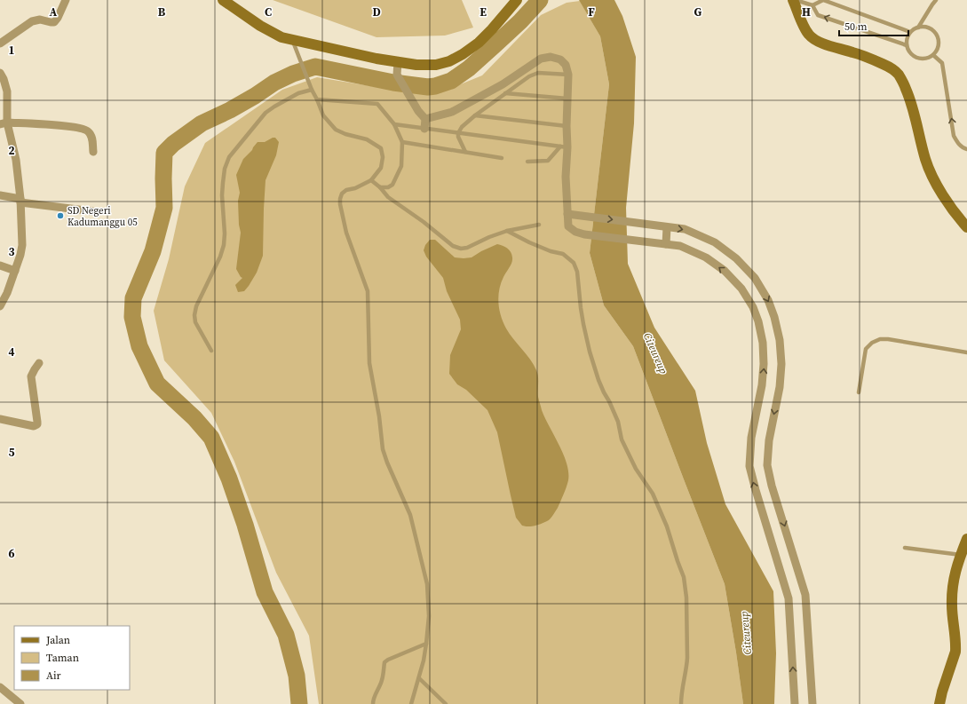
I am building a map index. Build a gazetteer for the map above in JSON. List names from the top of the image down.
{
  "water": ["Citeureup"],
  "places": ["SD Negeri Kadumanggu 05"],
  "legend": ["Jalan", "Taman", "Air"],
  "scale_bar": "50 m",
  "grid": {
    "columns": [
      "A",
      "B",
      "C",
      "D",
      "E",
      "F",
      "G",
      "H"
    ],
    "rows": [
      "1",
      "2",
      "3",
      "4",
      "5",
      "6"
    ]
  }
}
